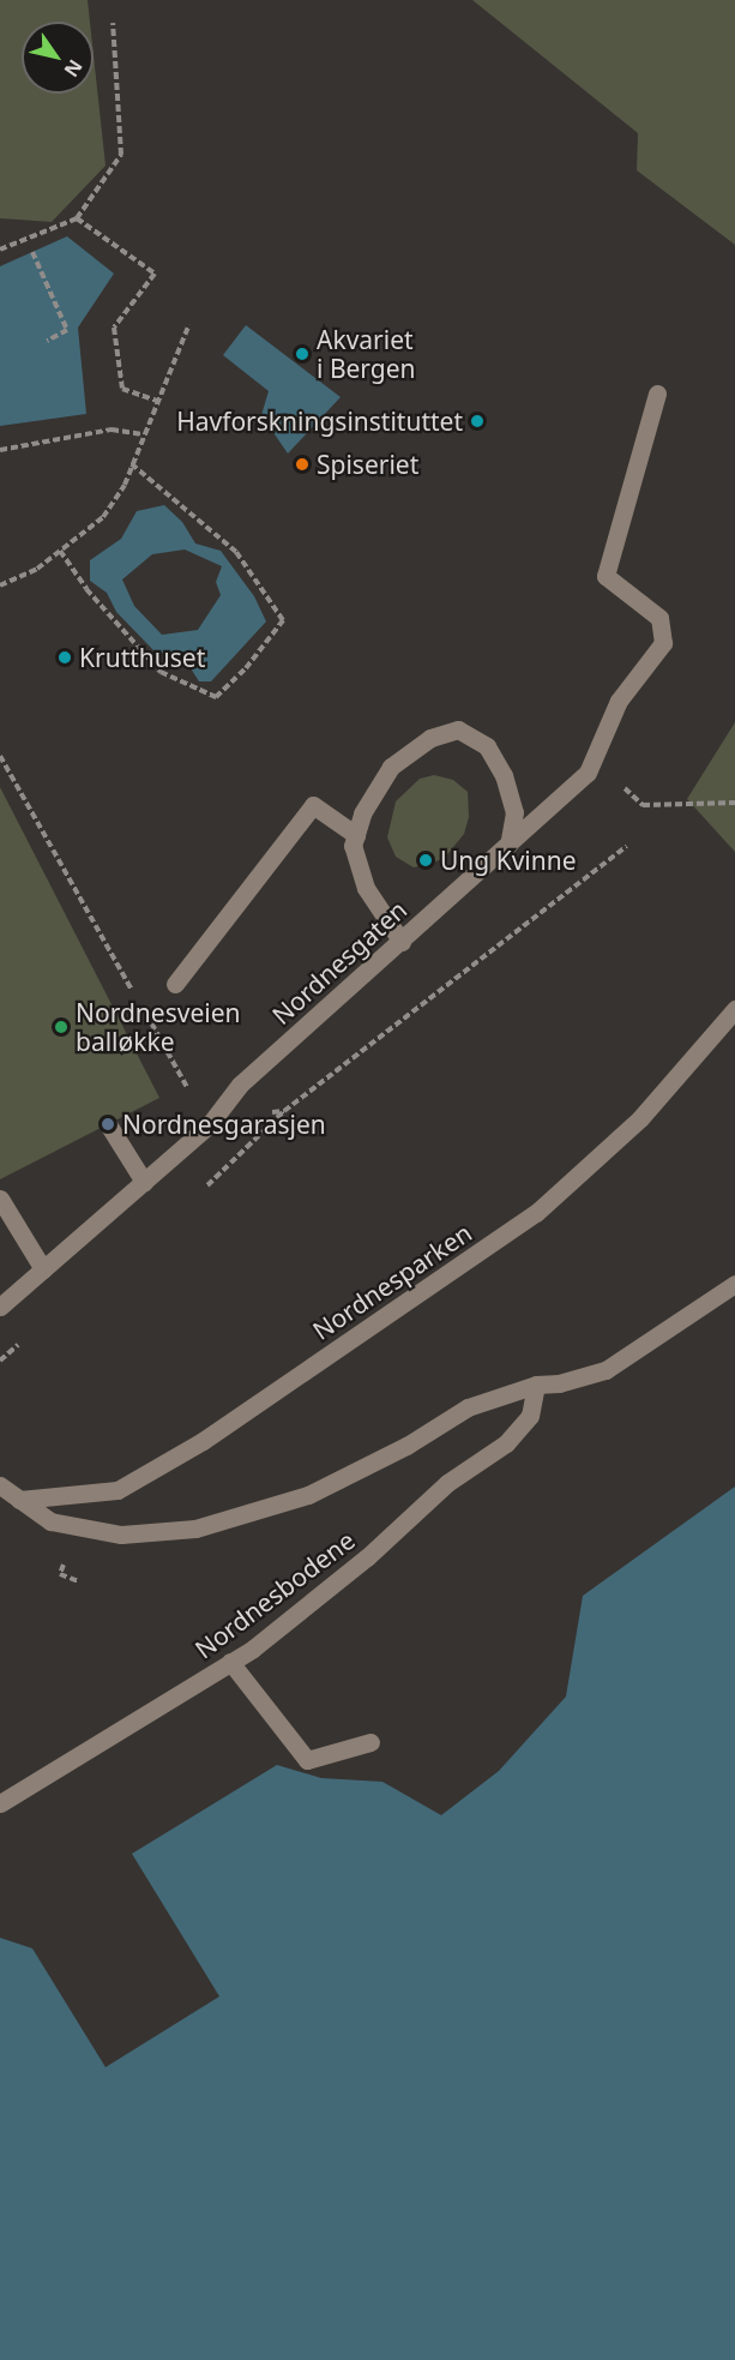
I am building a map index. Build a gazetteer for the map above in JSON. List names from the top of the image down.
{
  "streets": {
    "street": ["Nordnesgaten", "Nordnesparken", "Nordnesbodene"]
  },
  "places": [
    "Akvariet i Bergen",
    "Havforskningsinstituttet",
    "Spiseriet",
    "Krutthuset",
    "Ung Kvinne",
    "Nordnesveien balløkke",
    "Nordnesgarasjen"
  ],
  "north": "bottom right"
}
